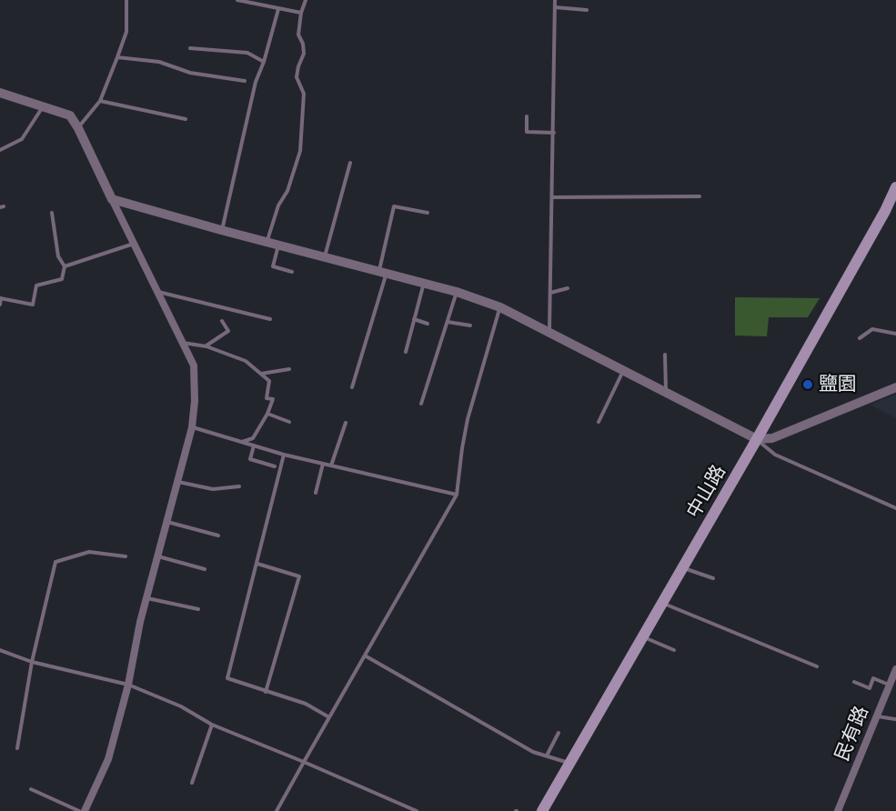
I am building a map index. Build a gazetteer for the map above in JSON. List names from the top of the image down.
{
  "streets": {
    "main road": ["中山路"],
    "street": ["民有路"]
  },
  "places": ["鹽園"]
}
